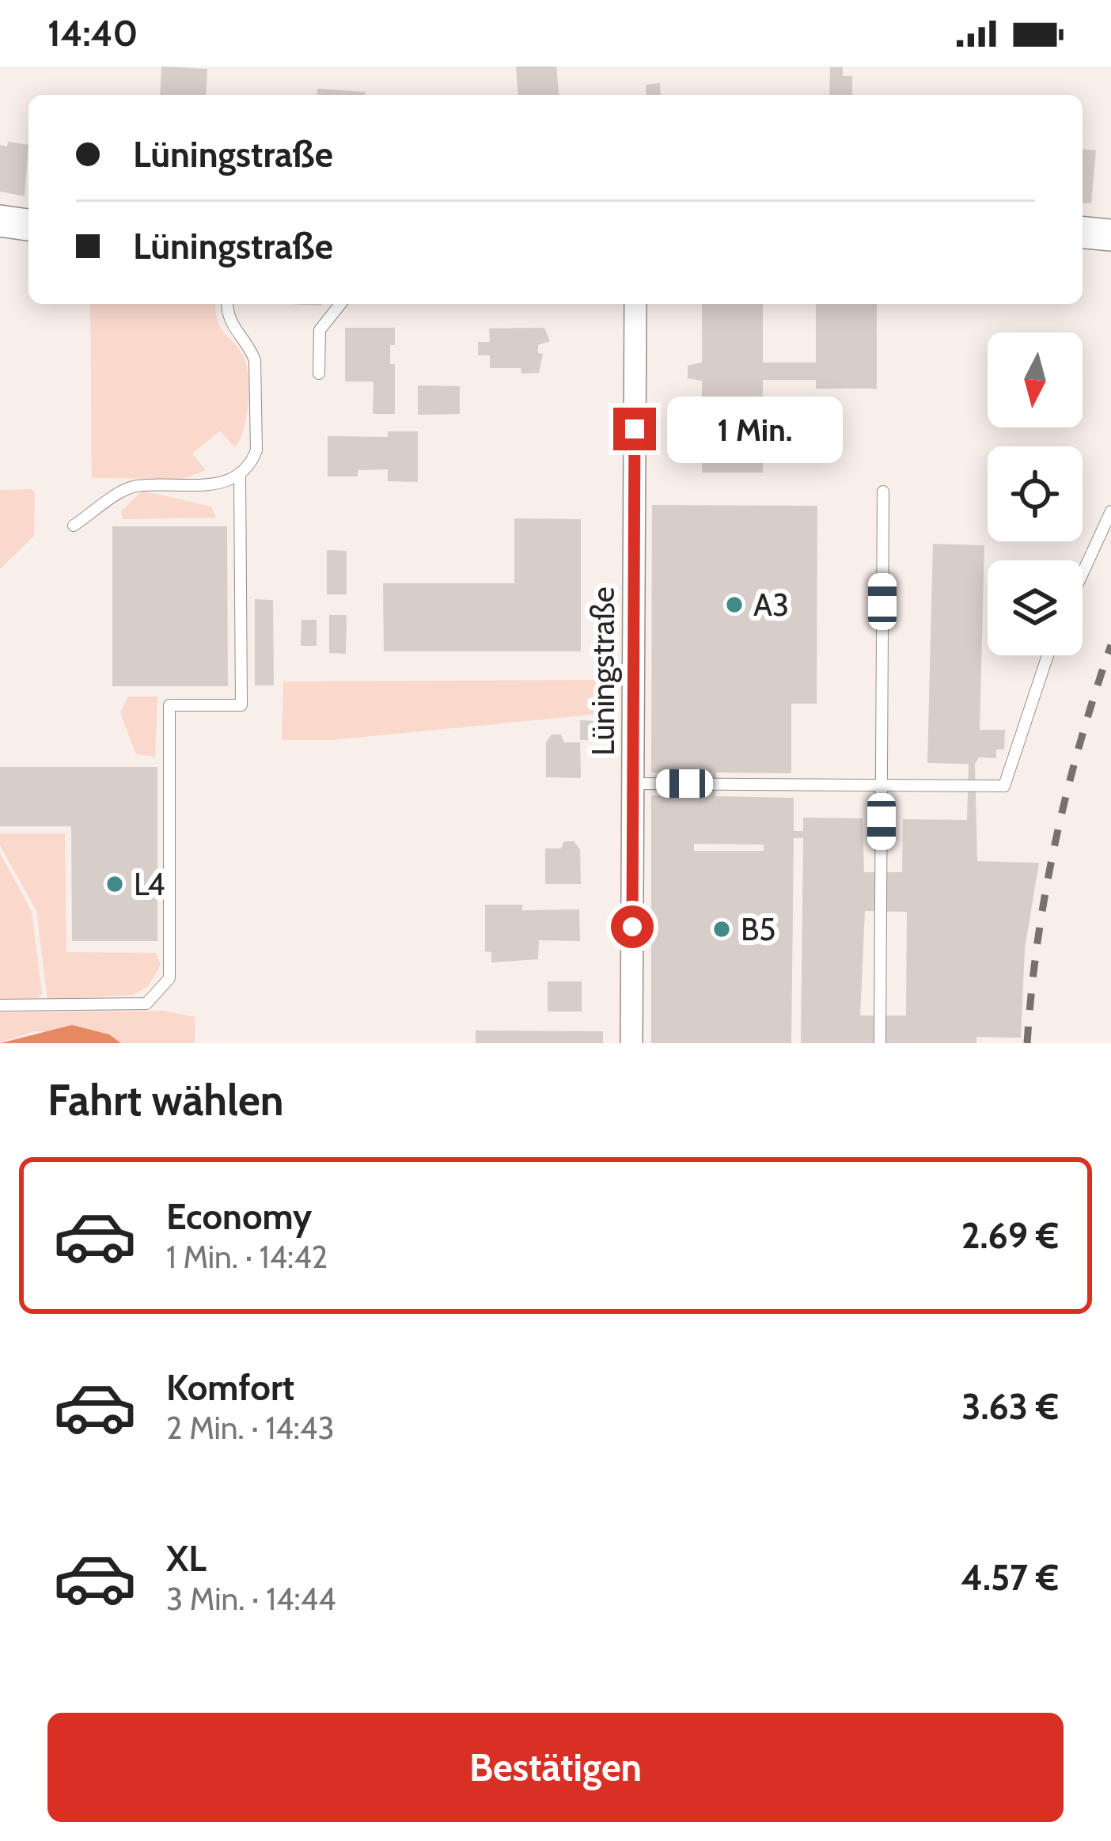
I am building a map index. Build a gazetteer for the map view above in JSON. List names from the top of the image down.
{
  "streets": {
    "street": ["Lüningstraße"]
  },
  "places": ["A3", "L4", "B5"],
  "north": "bottom",
  "page": {
    "status": "14:40",
    "banner": ["Lüningstraße", "Lüningstraße"],
    "bubble": "1 Min.",
    "heading": "Fahrt wählen",
    "list": [
      {
        "name": "Economy",
        "note": "1 Min. · 14:42",
        "value": "2.69 €"
      },
      {
        "name": "Komfort",
        "note": "2 Min. · 14:43",
        "value": "3.63 €"
      },
      {
        "name": "XL",
        "note": "3 Min. · 14:44",
        "value": "4.57 €"
      }
    ],
    "buttons": "Bestätigen"
  }
}
